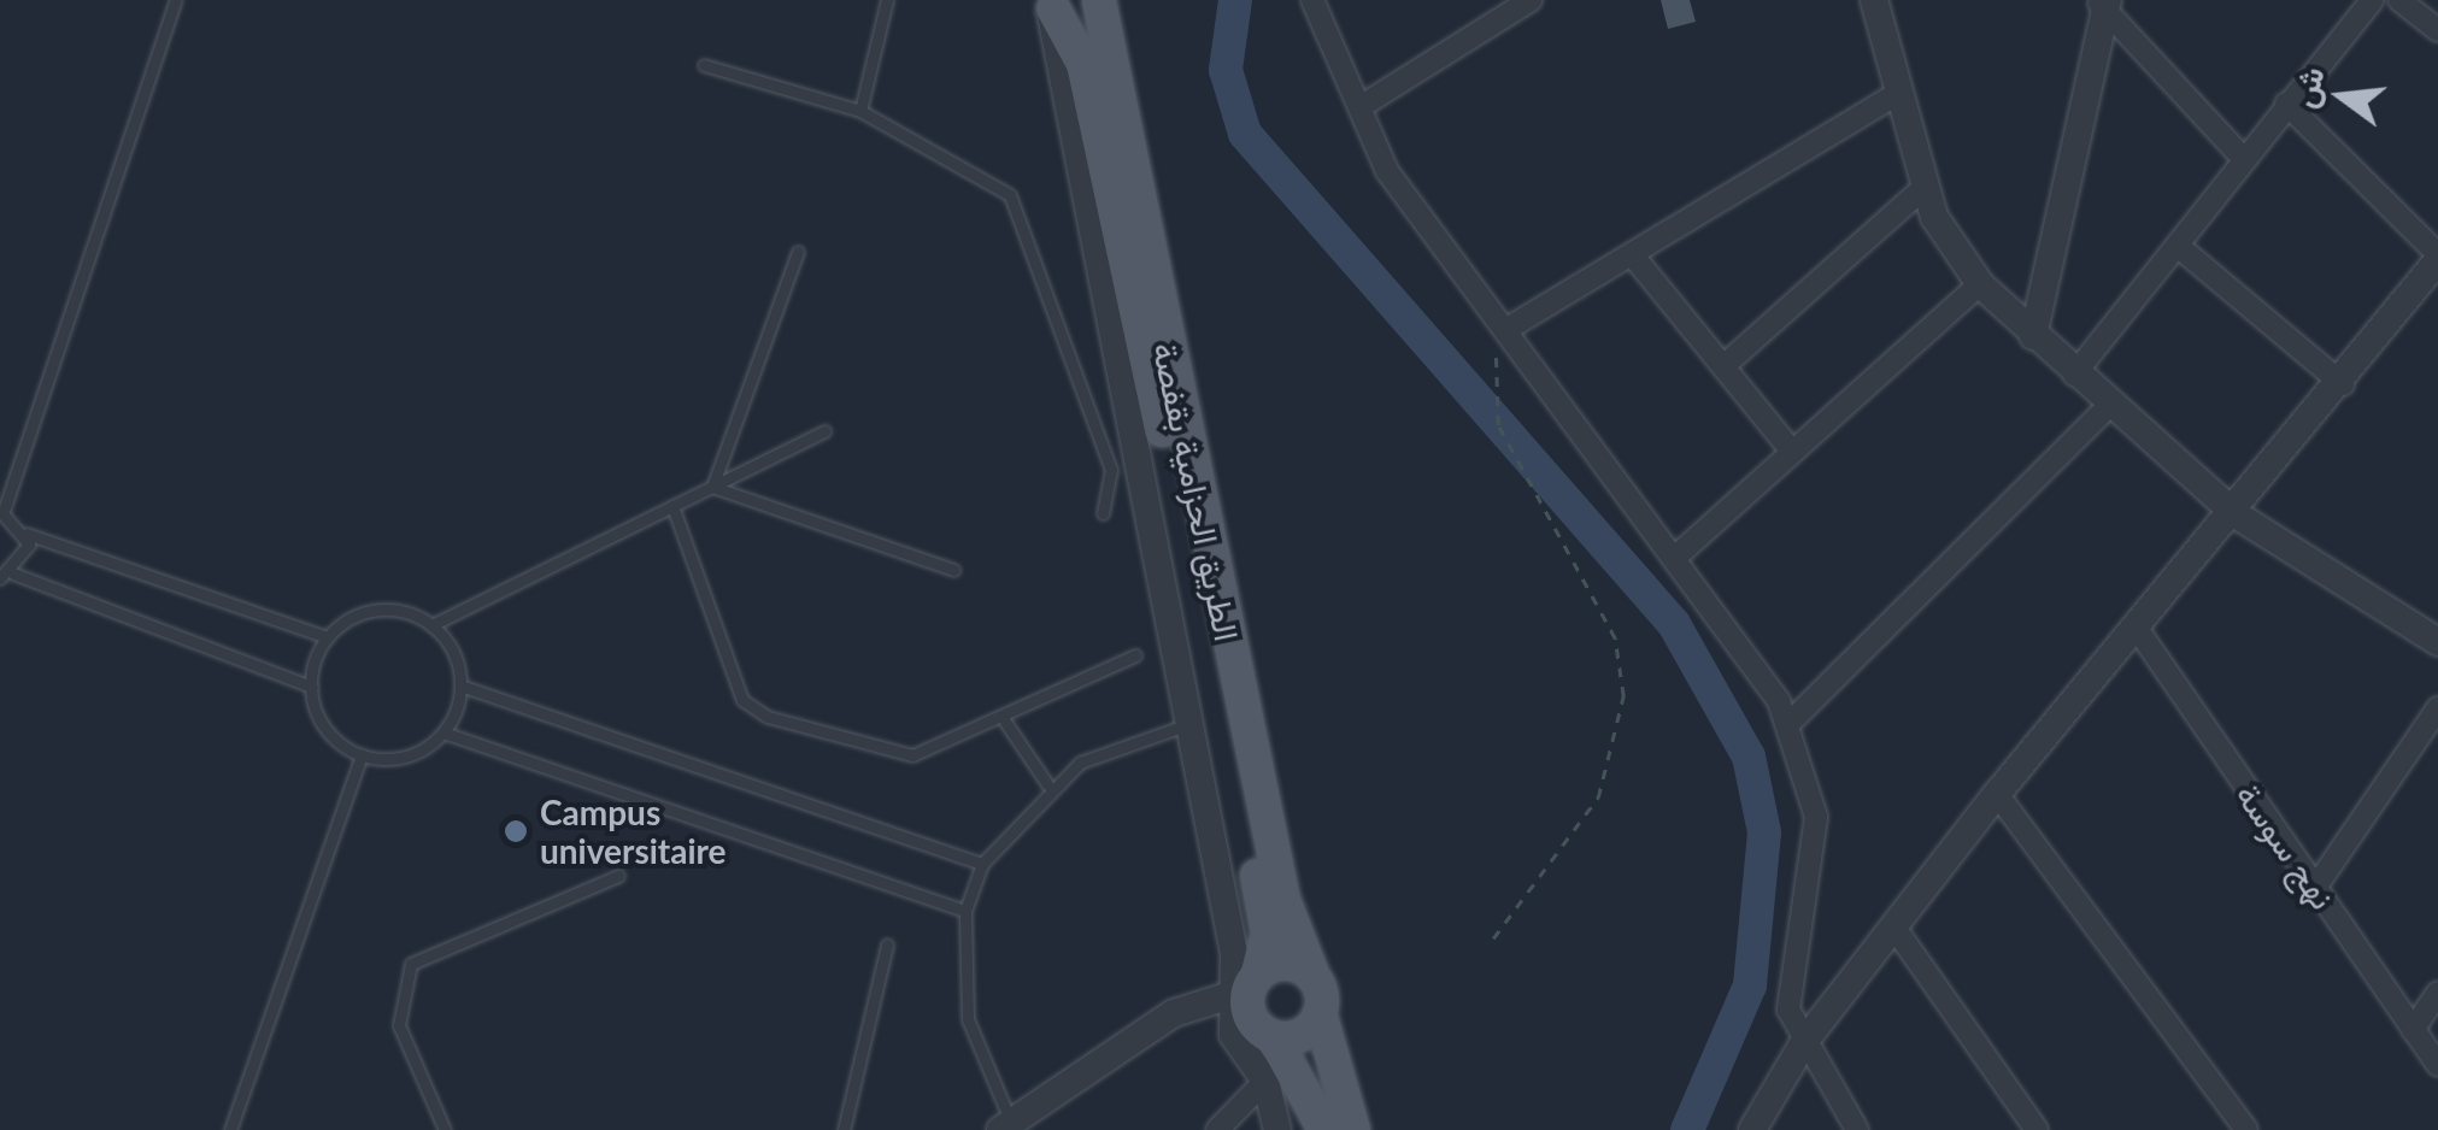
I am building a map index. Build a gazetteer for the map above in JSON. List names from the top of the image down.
{
  "streets": {
    "main road": ["الطريق الحزامية بقفصة"],
    "street": ["نهج سوسة"]
  },
  "places": ["Campus universitaire"],
  "north": "left"
}
